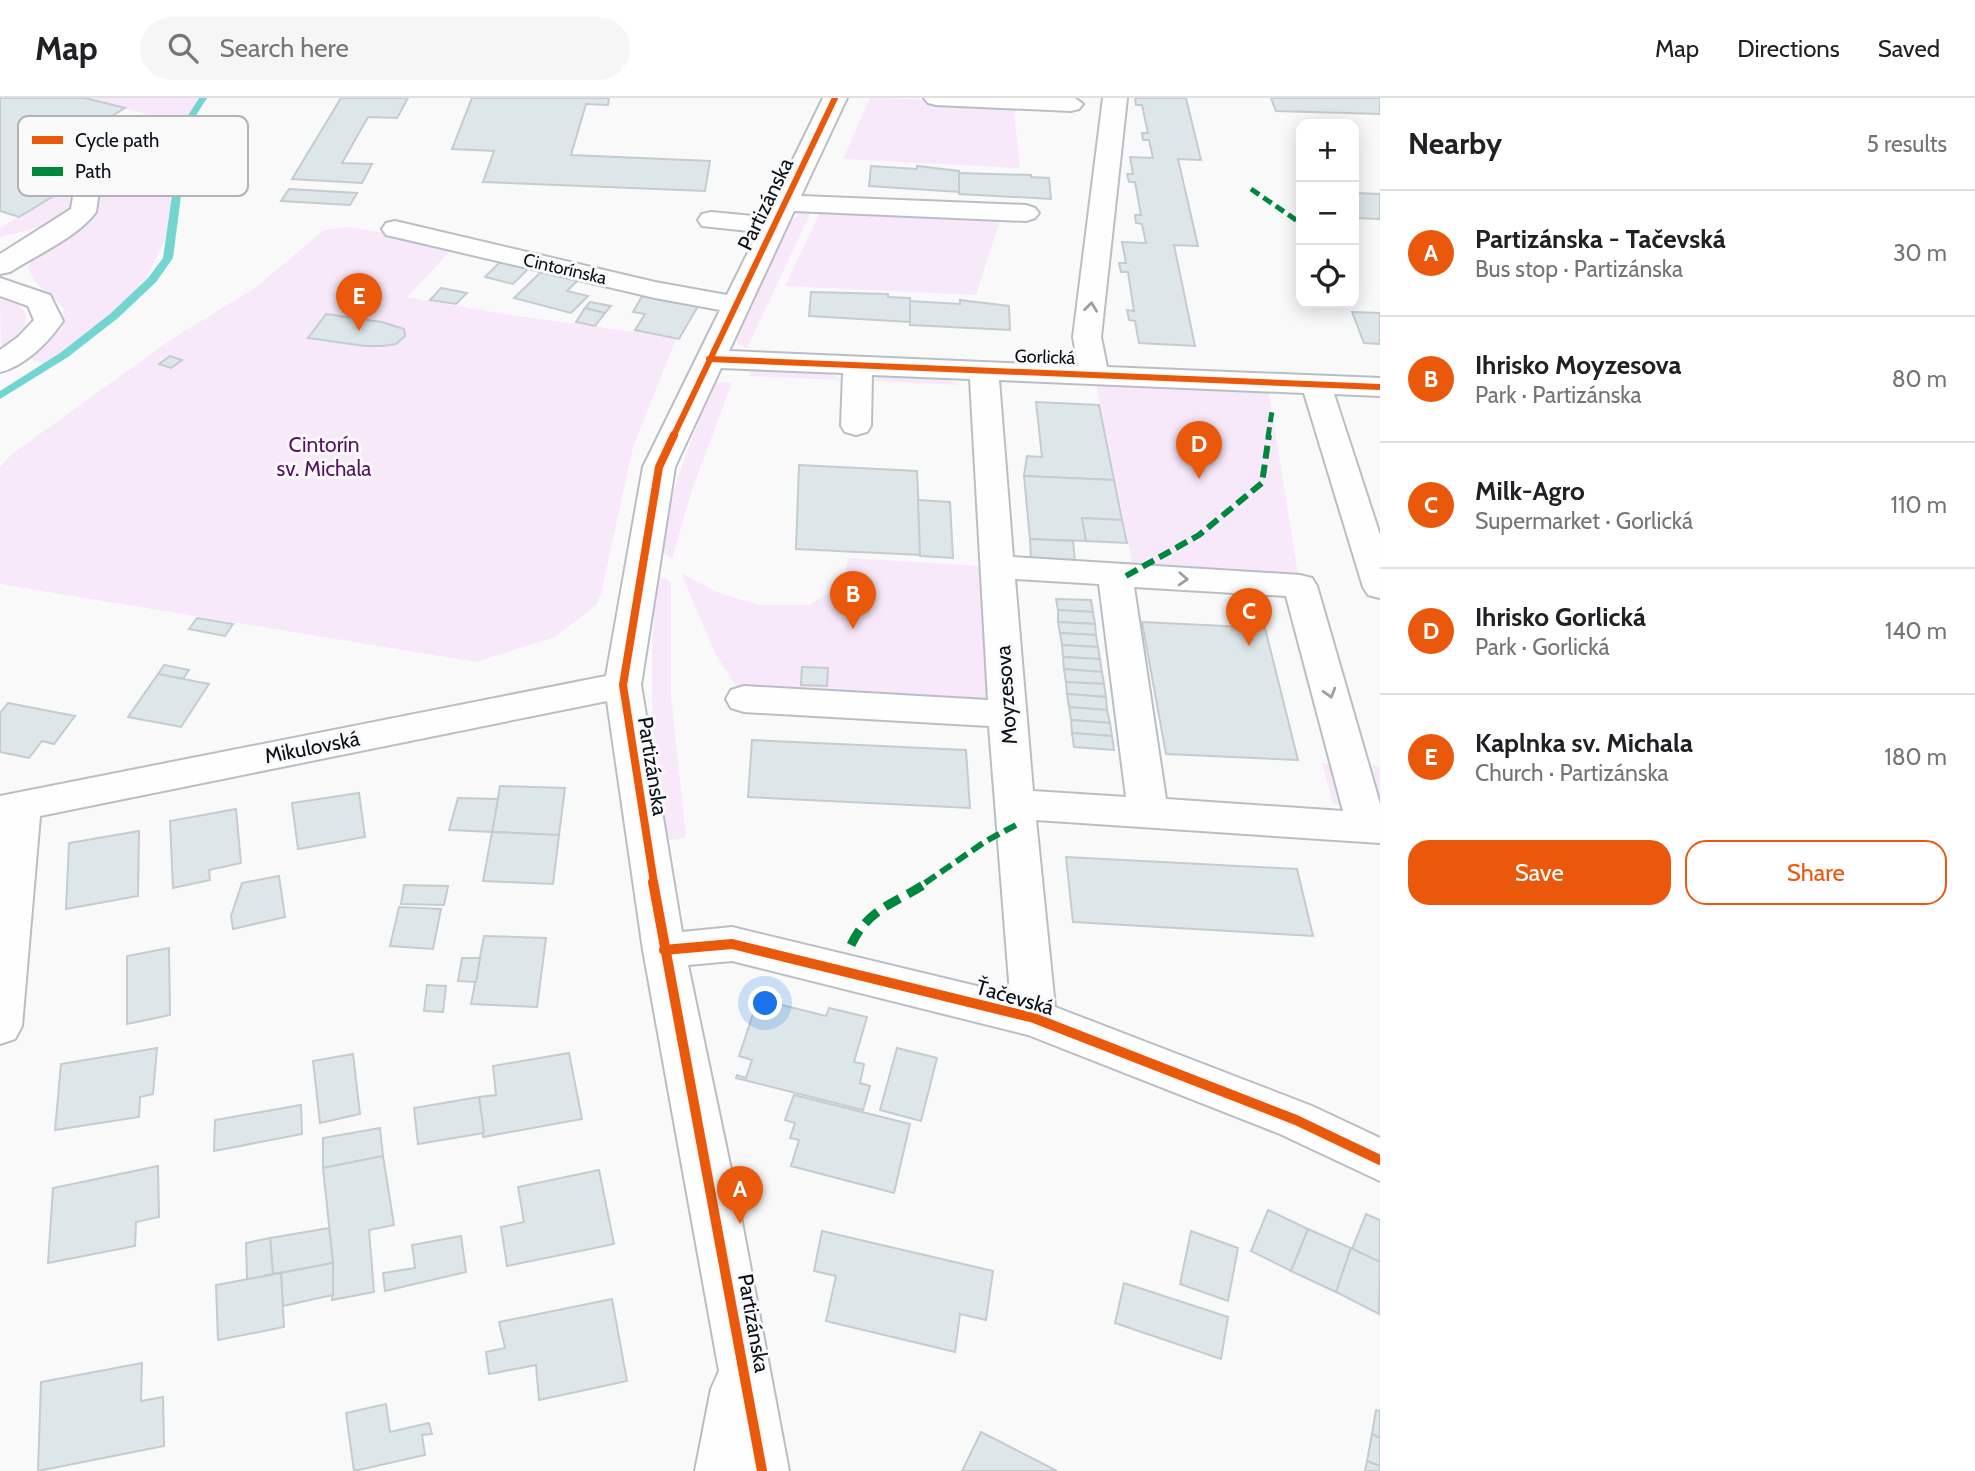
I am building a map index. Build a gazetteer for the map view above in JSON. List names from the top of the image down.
{
  "streets": {
    "street": [
      "Partizánska",
      "Cintorínska",
      "Gorlická",
      "Moyzesova",
      "Mikulovská",
      "Ťačevská"
    ]
  },
  "crossings": [
    ["Partizánska", "Cintorínska"],
    ["Partizánska", "Gorlická"],
    ["Partizánska", "Mikulovská"],
    ["Partizánska", "Ťačevská"],
    ["Gorlická", "Moyzesova"],
    ["Moyzesova", "Ťačevská"]
  ],
  "parks": ["Cintorín sv. Michala"],
  "legend": ["Cycle path", "Path"],
  "page": {
    "header": "Map",
    "search": "Search here",
    "nav": ["Map", "Directions", "Saved"],
    "heading": ["Nearby", "5 results"],
    "map_buttons": ["+", "−"],
    "list": [
      {
        "mark": "A",
        "name": "Partizánska - Tačevská",
        "note": "Bus stop · Partizánska",
        "value": "30 m"
      },
      {
        "mark": "B",
        "name": "Ihrisko Moyzesova",
        "note": "Park · Partizánska",
        "value": "80 m"
      },
      {
        "mark": "C",
        "name": "Milk-Agro",
        "note": "Supermarket · Gorlická",
        "value": "110 m"
      },
      {
        "mark": "D",
        "name": "Ihrisko Gorlická",
        "note": "Park · Gorlická",
        "value": "140 m"
      },
      {
        "mark": "E",
        "name": "Kaplnka sv. Michala",
        "note": "Church · Partizánska",
        "value": "180 m"
      }
    ],
    "pins": [
      "E",
      "D",
      "B",
      "C",
      "A"
    ],
    "buttons": ["Save", "Share"]
  }
}
